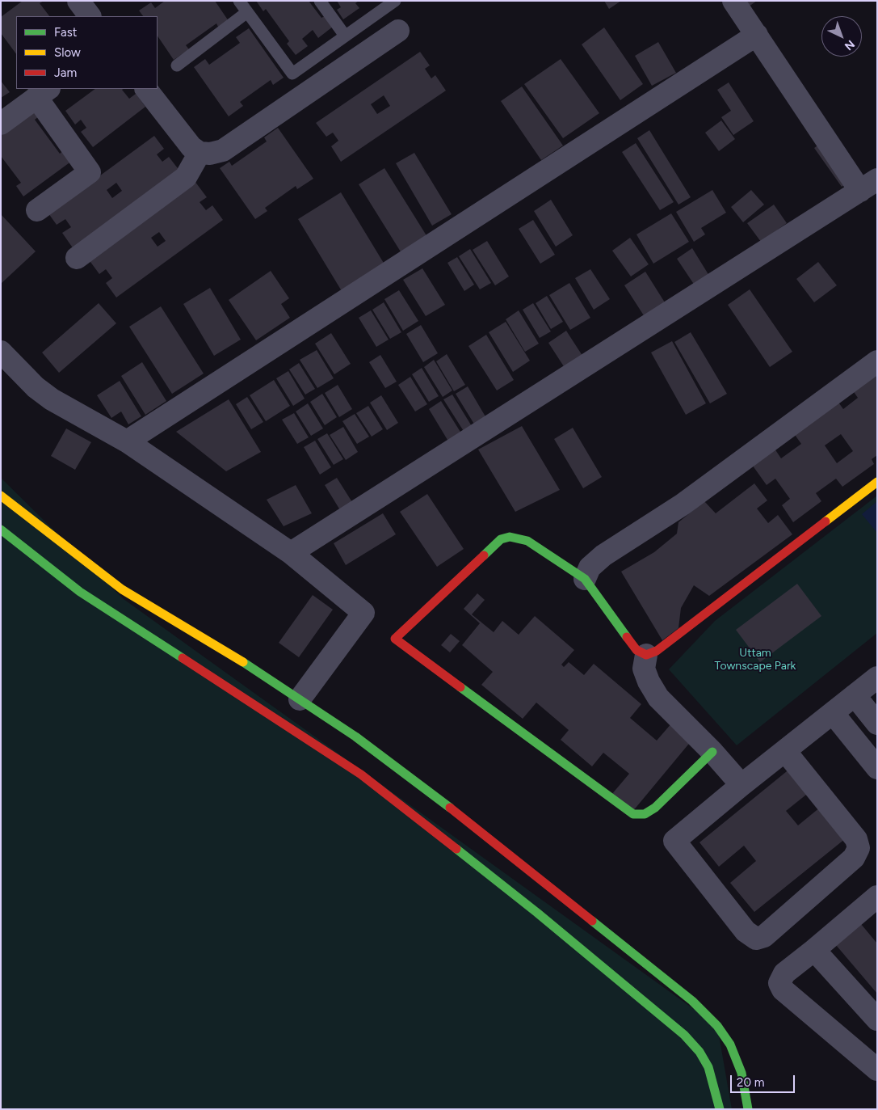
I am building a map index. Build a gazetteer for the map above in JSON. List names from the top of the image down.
{
  "parks": ["Uttam Townscape Park"],
  "legend": ["Fast", "Slow", "Jam"],
  "scale_bar": "20 m",
  "north": "bottom right"
}
